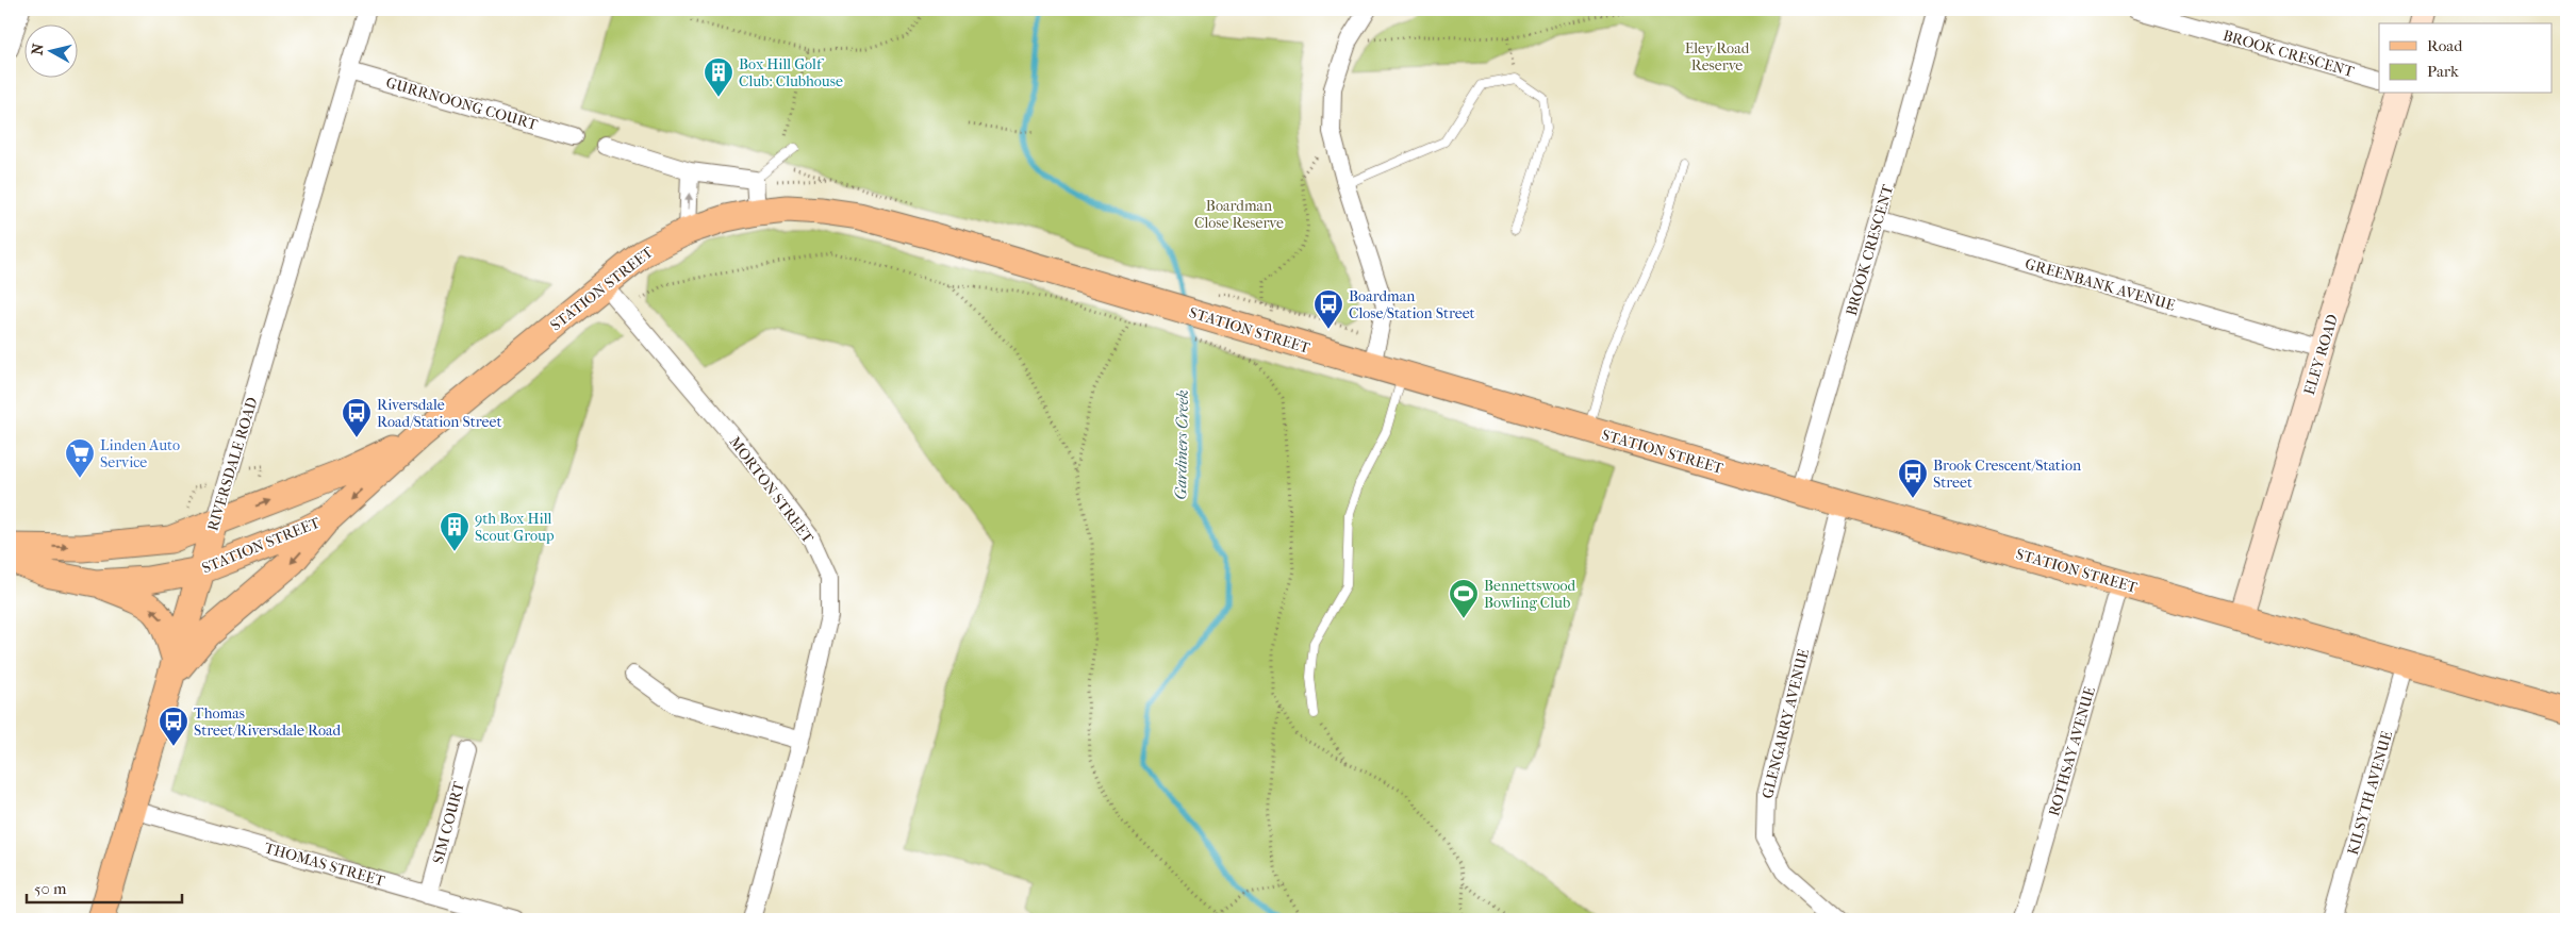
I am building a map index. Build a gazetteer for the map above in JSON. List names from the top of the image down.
{
  "streets": {
    "main road": ["STATION STREET", "ELEY ROAD", "RIVERSDALE ROAD"],
    "street": [
      "BROOK CRESCENT",
      "GURRNOONG COURT",
      "GREENBANK AVENUE",
      "MORTON STREET",
      "GLENGARRY AVENUE",
      "ROTHSAY AVENUE",
      "KILSYTH AVENUE",
      "SIM COURT",
      "THOMAS STREET"
    ]
  },
  "crossings": [
    ["BROOK CRESCENT", "GREENBANK AVENUE"],
    ["BROOK CRESCENT", "STATION STREET"],
    ["GURRNOONG COURT", "RIVERSDALE ROAD"],
    ["GREENBANK AVENUE", "ELEY ROAD"],
    ["STATION STREET", "ELEY ROAD"],
    ["STATION STREET", "RIVERSDALE ROAD"],
    ["STATION STREET", "MORTON STREET"],
    ["STATION STREET", "GLENGARRY AVENUE"],
    ["STATION STREET", "ROTHSAY AVENUE"],
    ["STATION STREET", "KILSYTH AVENUE"],
    ["RIVERSDALE ROAD", "THOMAS STREET"],
    ["SIM COURT", "THOMAS STREET"]
  ],
  "water": ["Gardiners Creek"],
  "parks": ["Eley Road Reserve", "Boardman Close Reserve"],
  "places": {
    "building": ["Box Hill Golf Club: Clubhouse", "9th Box Hill Scout Group"],
    "bus stop": [
      "Boardman Close/Station Street",
      "Riversdale Road/Station Street",
      "Brook Crescent/Station Street",
      "Thomas Street/Riversdale Road"
    ],
    "supermarket": ["Linden Auto Service"],
    "sports": ["Bennettswood Bowling Club"]
  },
  "legend": ["Road", "Park"],
  "scale_bar": "50 m",
  "north": "left"
}
